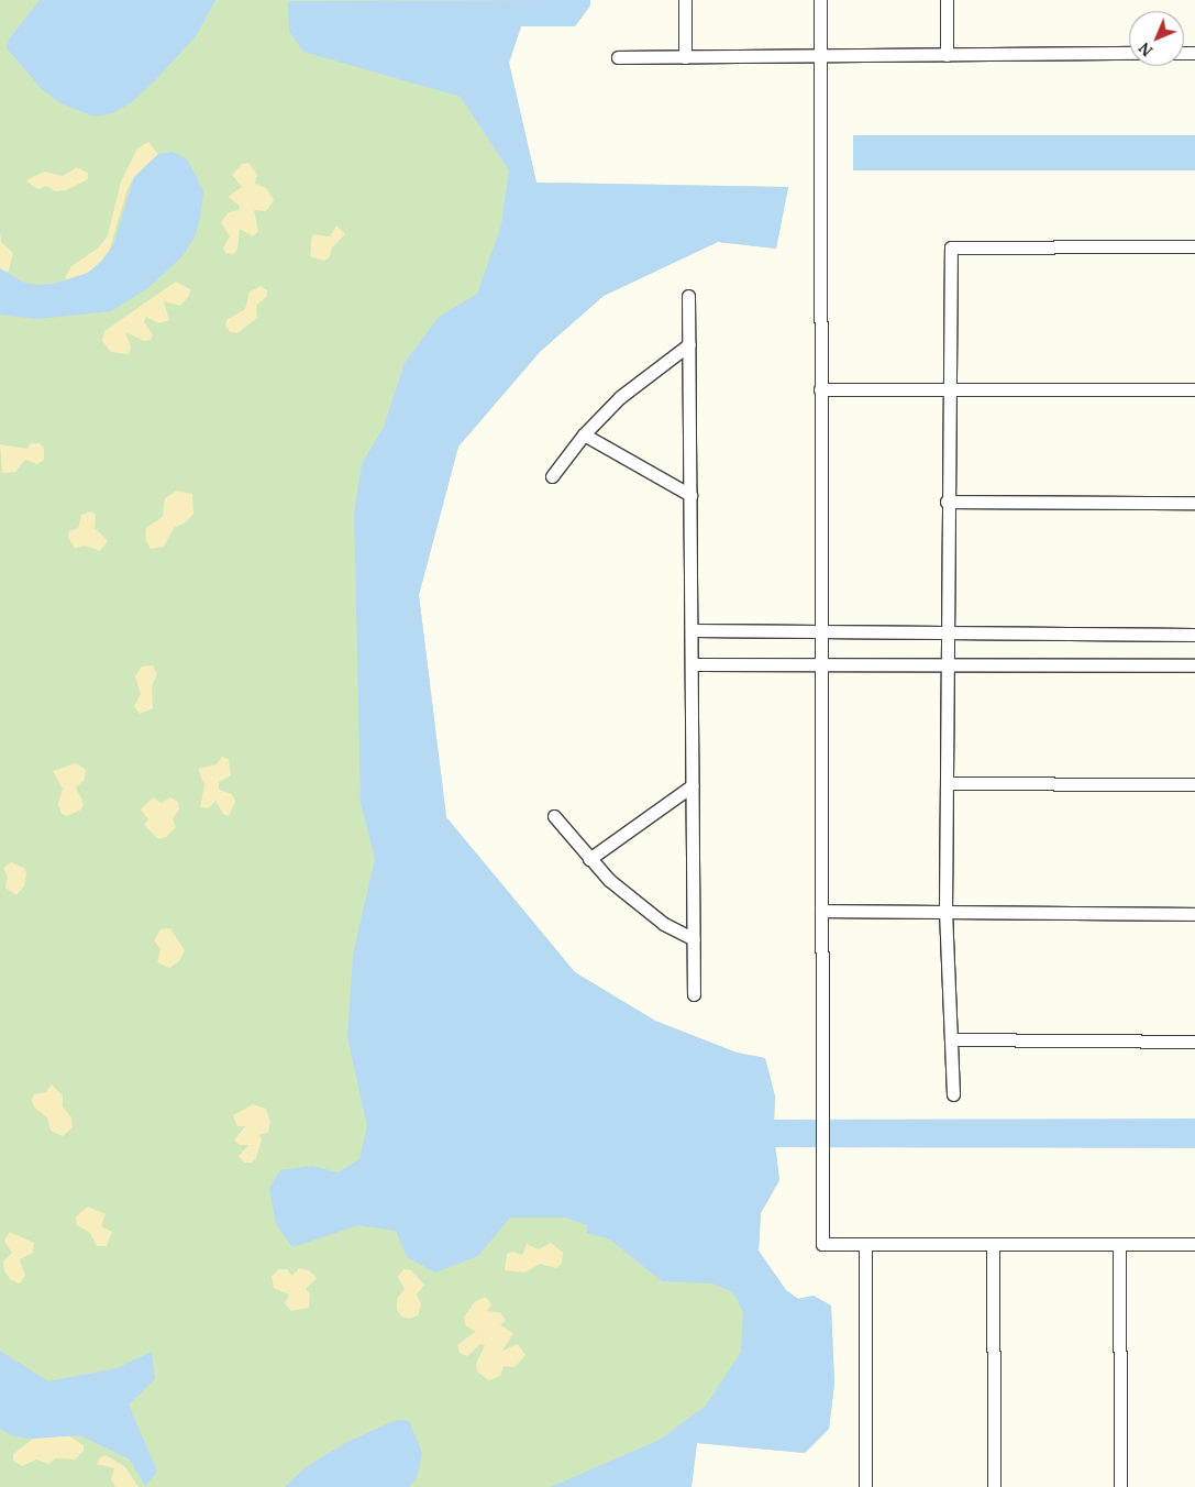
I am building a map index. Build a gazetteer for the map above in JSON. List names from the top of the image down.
{
  "north": "bottom left"
}
